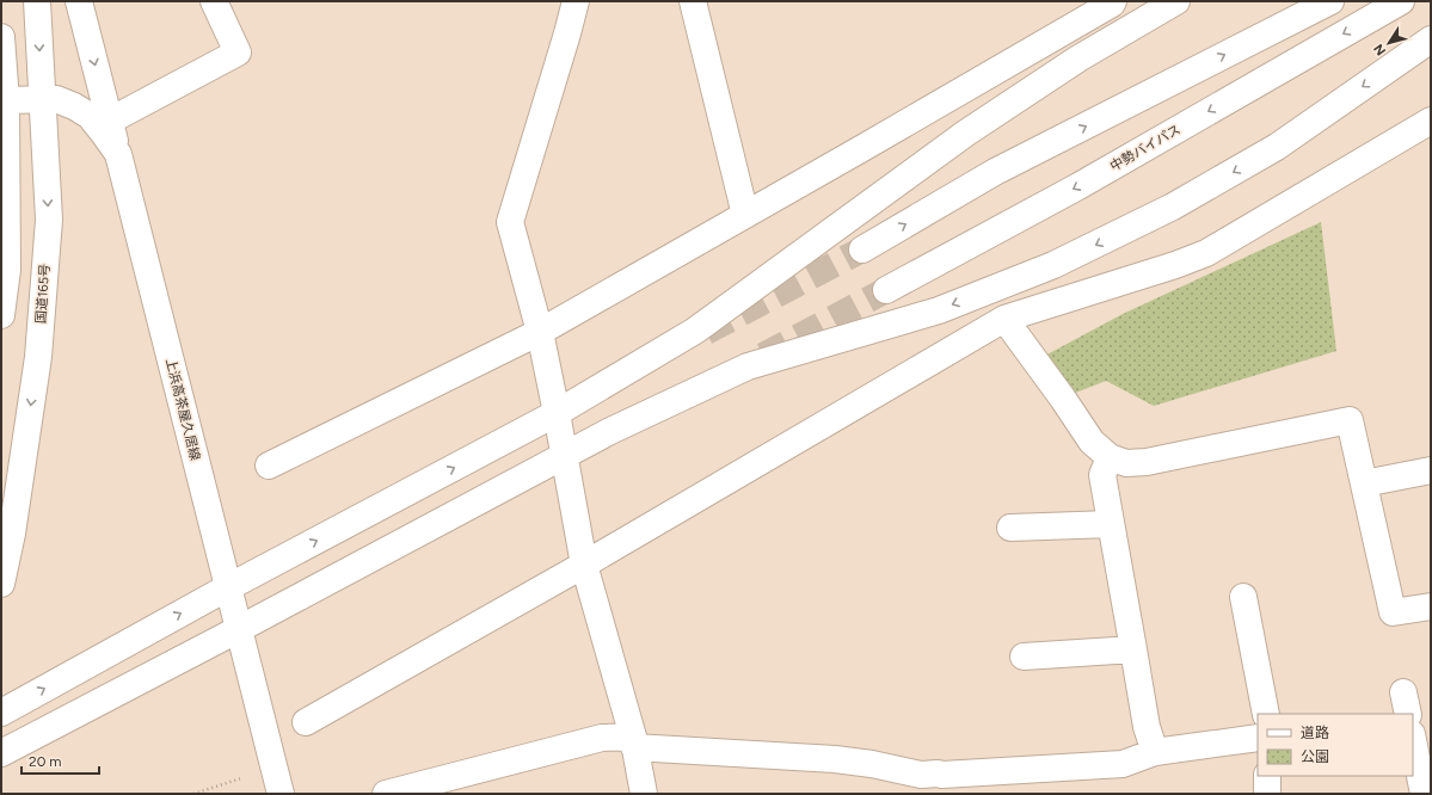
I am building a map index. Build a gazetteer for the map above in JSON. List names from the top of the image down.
{
  "streets": {
    "main road": ["中勢バイパス", "国道165号", "上浜高茶屋久居線"]
  },
  "crossings": [
    ["国道165号", "上浜高茶屋久居線"]
  ],
  "legend": ["道路", "公園"],
  "scale_bar": "20 m",
  "north": "bottom left"
}
